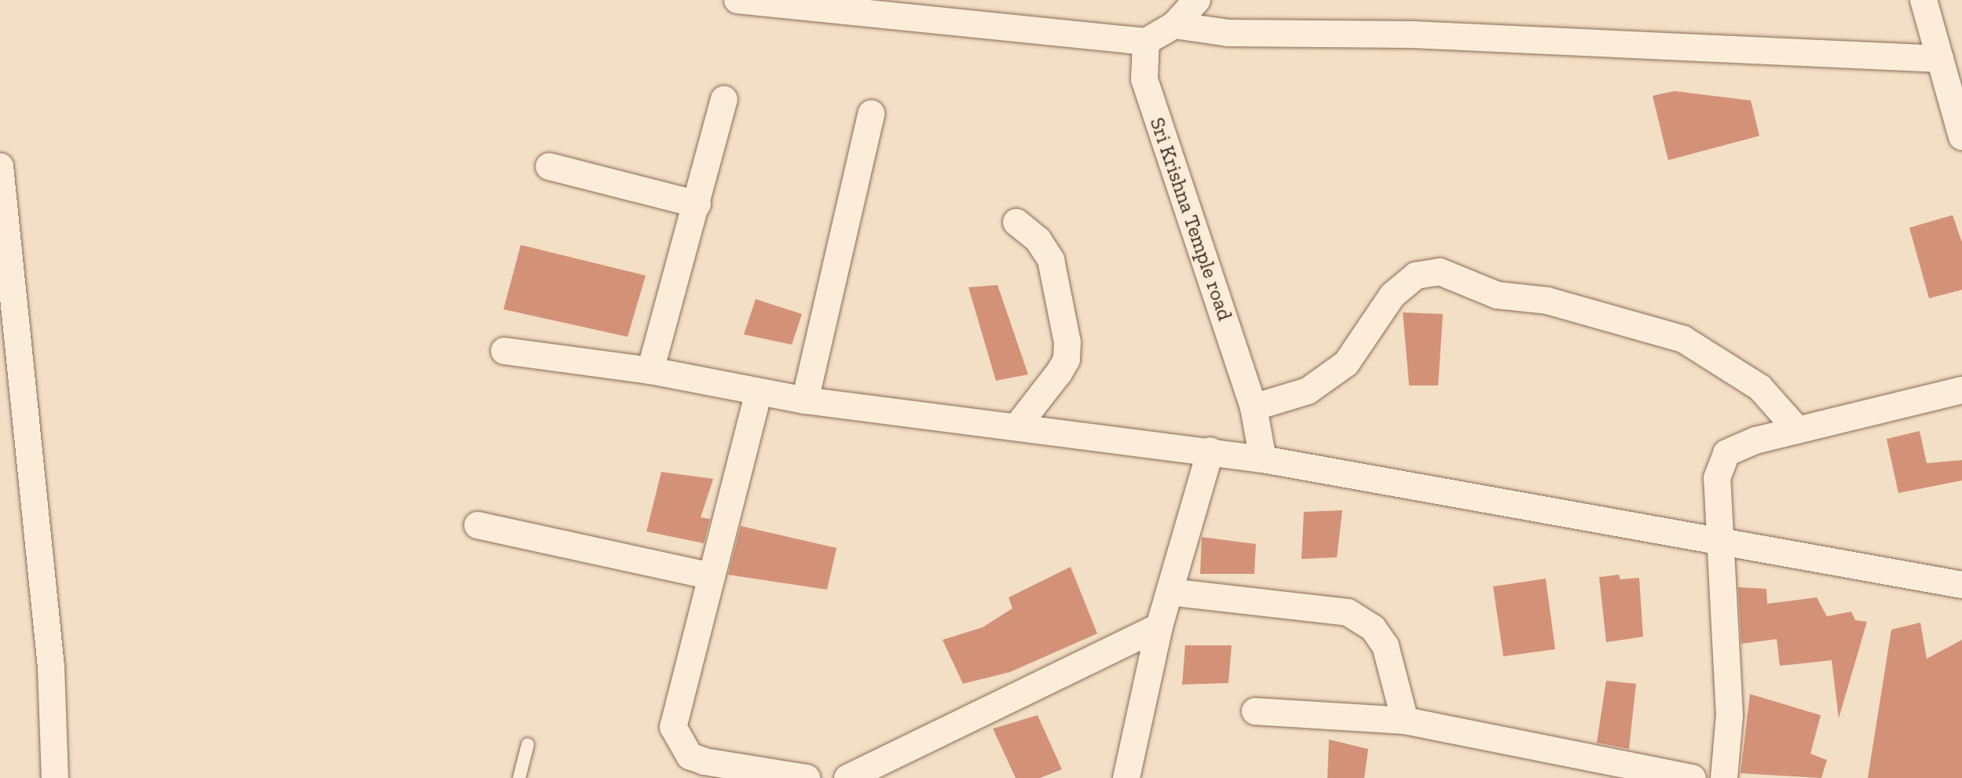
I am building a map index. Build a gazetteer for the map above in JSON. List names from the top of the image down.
{
  "streets": {
    "street": ["Sri Krishna Temple road"]
  }
}
